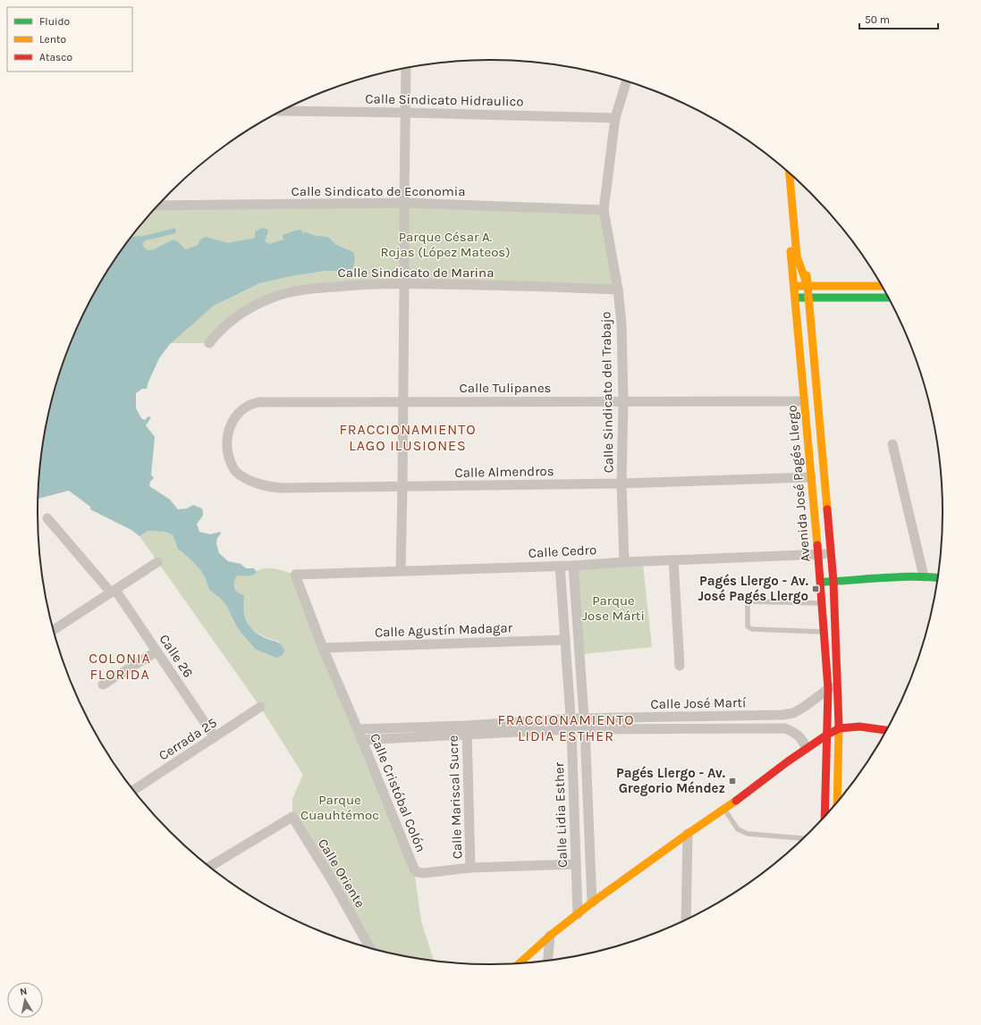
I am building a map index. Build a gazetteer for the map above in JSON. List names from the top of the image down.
{
  "streets": {
    "main road": ["Avenida José Pagés Llergo"],
    "street": [
      "Calle Sindicato Hidraulico",
      "Calle Sindicato de Economia",
      "Calle Sindicato de Marina",
      "Calle Tulipanes",
      "Calle Sindicato del Trabajo",
      "Calle Almendros",
      "Calle Cedro",
      "Calle Agustín Madagar",
      "Calle 26",
      "Calle José Martí",
      "Cerrada 25",
      "Calle Cristóbal Colón",
      "Calle Mariscal Sucre",
      "Calle Lidia Esther",
      "Calle Oriente"
    ]
  },
  "crossings": [
    ["Calle Sindicato Hidraulico", "Calle Sindicato del Trabajo"],
    ["Calle Sindicato de Economia", "Calle Sindicato del Trabajo"],
    ["Calle Sindicato de Marina", "Calle Sindicato del Trabajo"],
    ["Calle Tulipanes", "Calle Sindicato del Trabajo"],
    ["Calle Tulipanes", "Calle Almendros"],
    ["Calle Tulipanes", "Avenida José Pagés Llergo"],
    ["Calle Sindicato del Trabajo", "Calle Almendros"],
    ["Calle Sindicato del Trabajo", "Calle Cedro"],
    ["Calle Almendros", "Avenida José Pagés Llergo"],
    ["Avenida José Pagés Llergo", "Calle Cedro"],
    ["Avenida José Pagés Llergo", "Calle José Martí"],
    ["Calle Cedro", "Calle Cristóbal Colón"],
    ["Calle Cedro", "Calle Lidia Esther"],
    ["Calle Agustín Madagar", "Calle Cristóbal Colón"],
    ["Calle Agustín Madagar", "Calle Lidia Esther"],
    ["Calle 26", "Cerrada 25"],
    ["Calle José Martí", "Calle Cristóbal Colón"],
    ["Calle José Martí", "Calle Mariscal Sucre"],
    ["Calle José Martí", "Calle Lidia Esther"],
    ["Calle Cristóbal Colón", "Calle Mariscal Sucre"],
    ["Calle Cristóbal Colón", "Calle Lidia Esther"]
  ],
  "districts": ["FRACCIONAMIENTO LAGO ILUSIONES", "COLONIA FLORIDA", "FRACCIONAMIENTO LIDIA ESTHER"],
  "parks": ["Parque César A. Rojas (López Mateos)", "Parque Jose Márti", "Parque Cuauhtémoc"],
  "places": {
    "transit": ["Pagés Llergo - Av. José Pagés Llergo", "Pagés Llergo - Av. Gregorio Méndez"]
  },
  "legend": ["Fluido", "Lento", "Atasco"],
  "scale_bar": "50 m",
  "north": "top"
}
